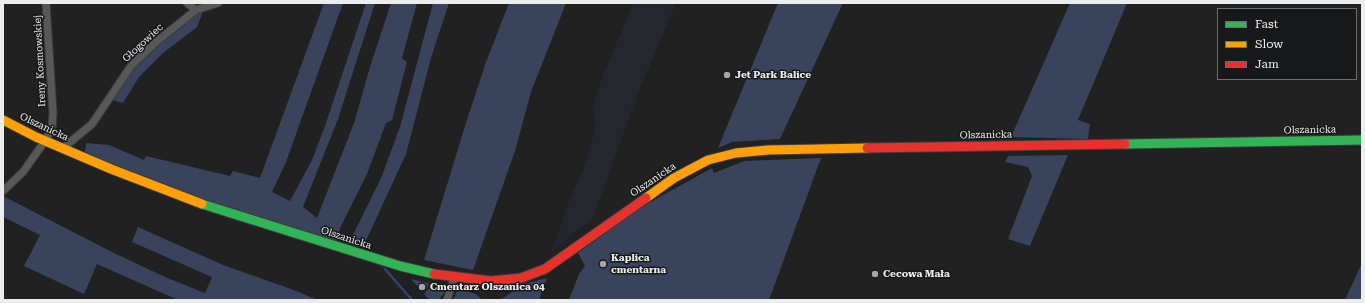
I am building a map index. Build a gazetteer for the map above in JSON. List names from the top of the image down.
{
  "streets": {
    "street": ["Głogowiec", "Ireny Kosmowskiej", "Olszanicka"]
  },
  "crossings": [
    ["Głogowiec", "Olszanicka"],
    ["Ireny Kosmowskiej", "Olszanicka"]
  ],
  "places": [
    "Jet Park Balice",
    "Kaplica cmentarna",
    "Cecowa Mała",
    "Cmentarz Olszanica 04"
  ],
  "legend": ["Fast", "Slow", "Jam"]
}
